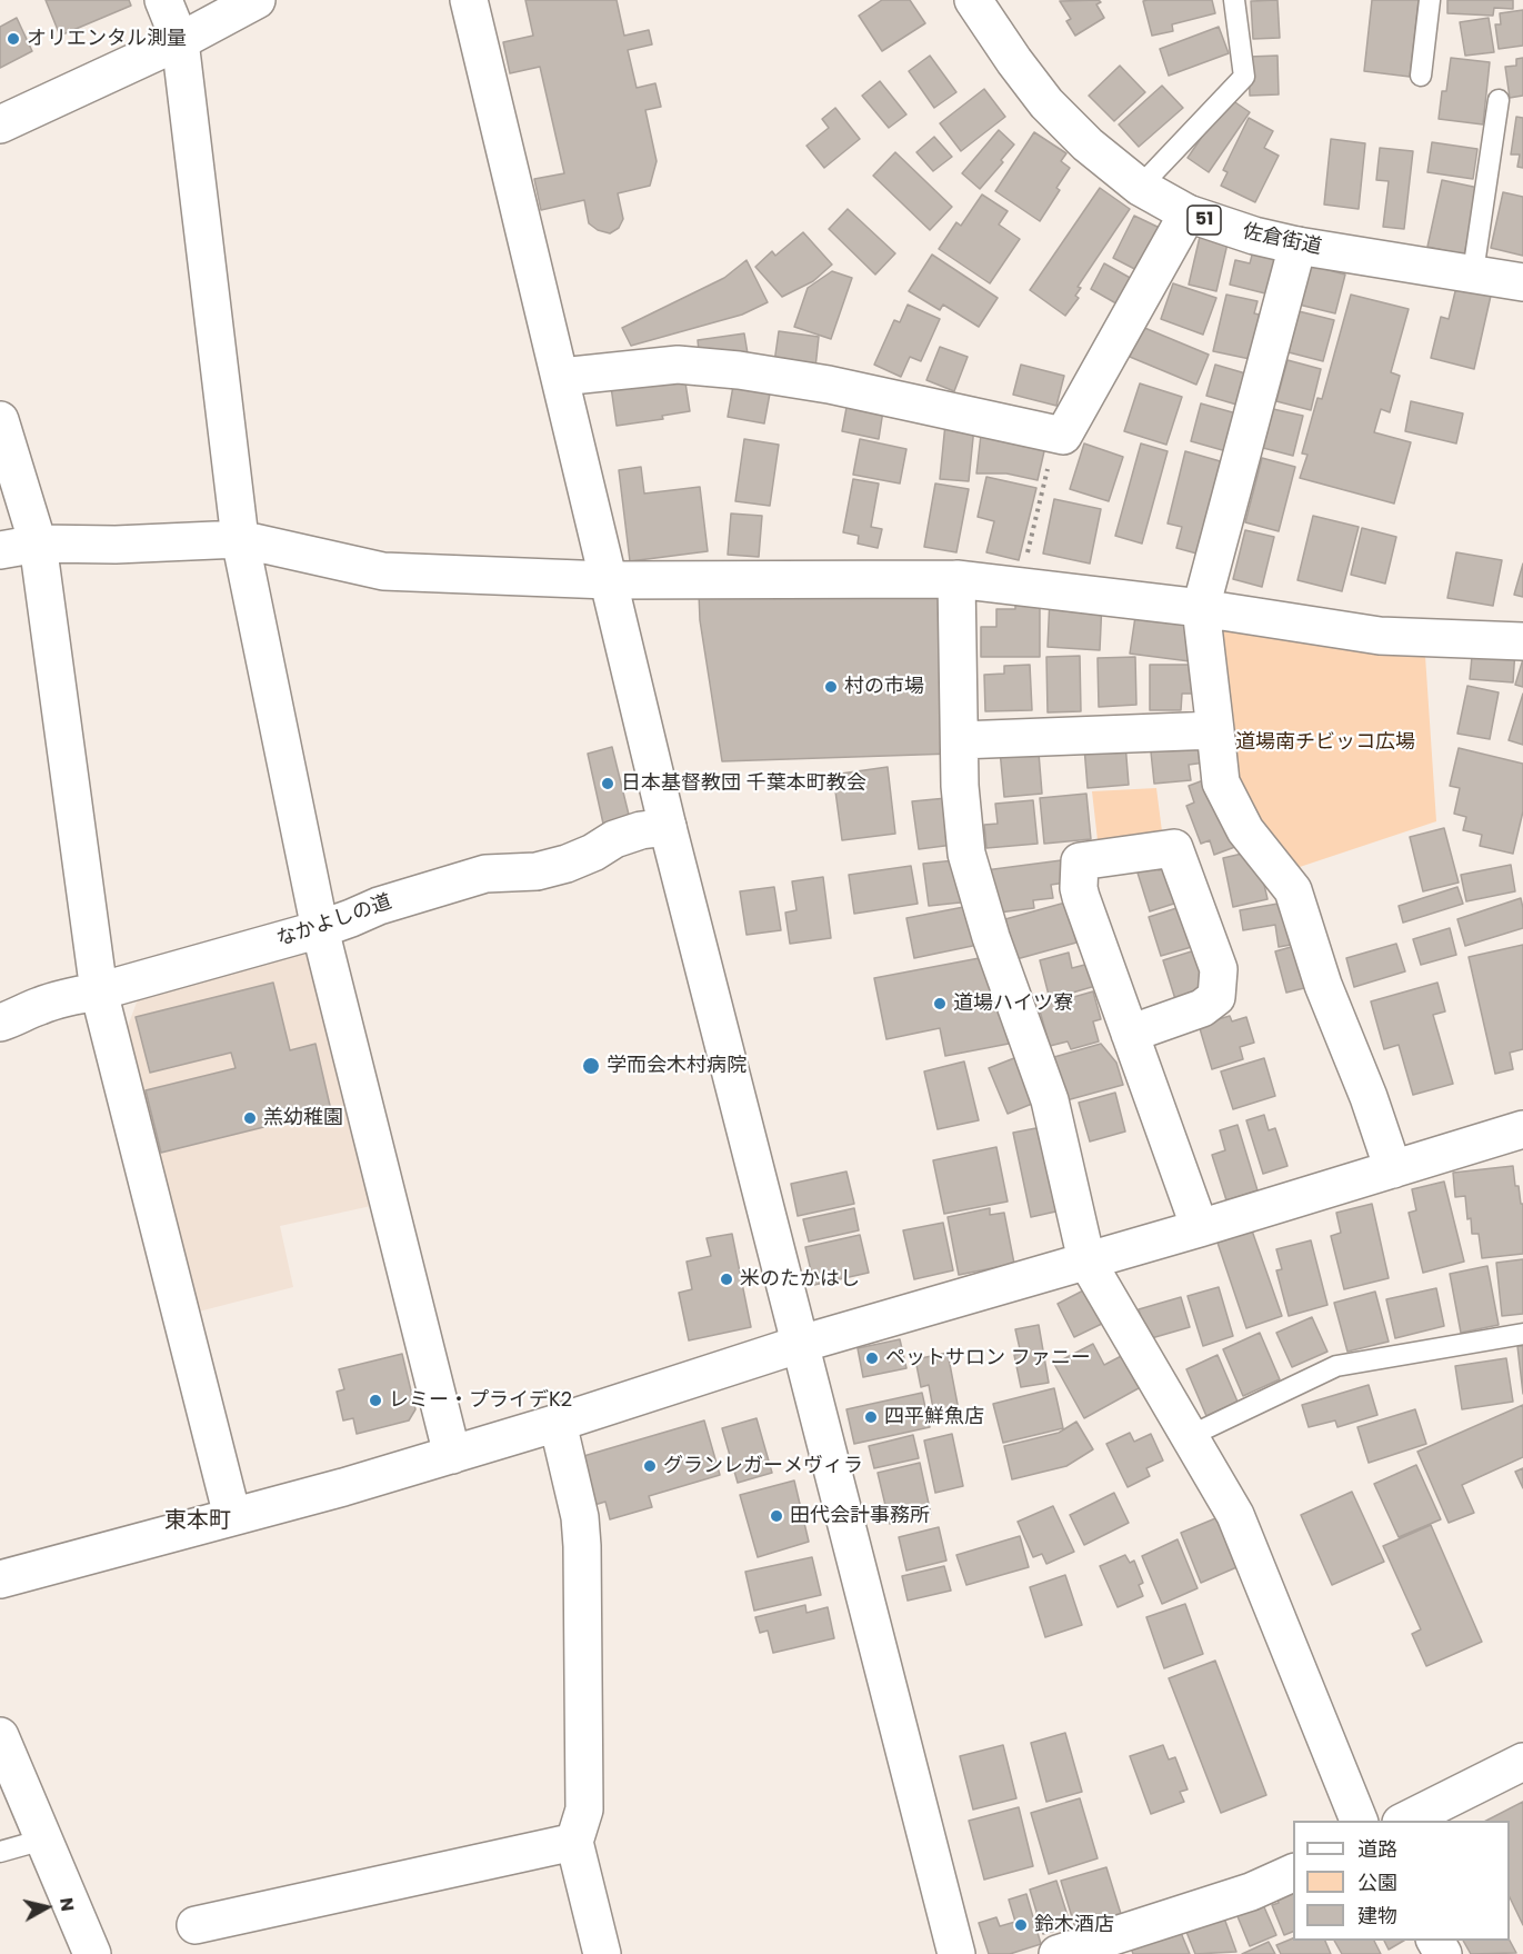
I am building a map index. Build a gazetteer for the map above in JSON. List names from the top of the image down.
{
  "streets": {
    "main road": ["51", "佐倉街道", "なかよしの道"]
  },
  "districts": ["東本町"],
  "parks": ["道場南チビッコ広場"],
  "places": [
    "オリエンタル測量",
    "村の市場",
    "日本基督教団 千葉本町教会",
    "道場ハイツ寮",
    "学而会木村病院",
    "羔幼稚園",
    "米のたかはし",
    "ペットサロン ファニー",
    "レミー・プライデK2",
    "四平鮮魚店",
    "グランレガーメヴィラ",
    "田代会計事務所",
    "鈴木酒店"
  ],
  "legend": ["道路", "公園", "建物"],
  "north": "right"
}
